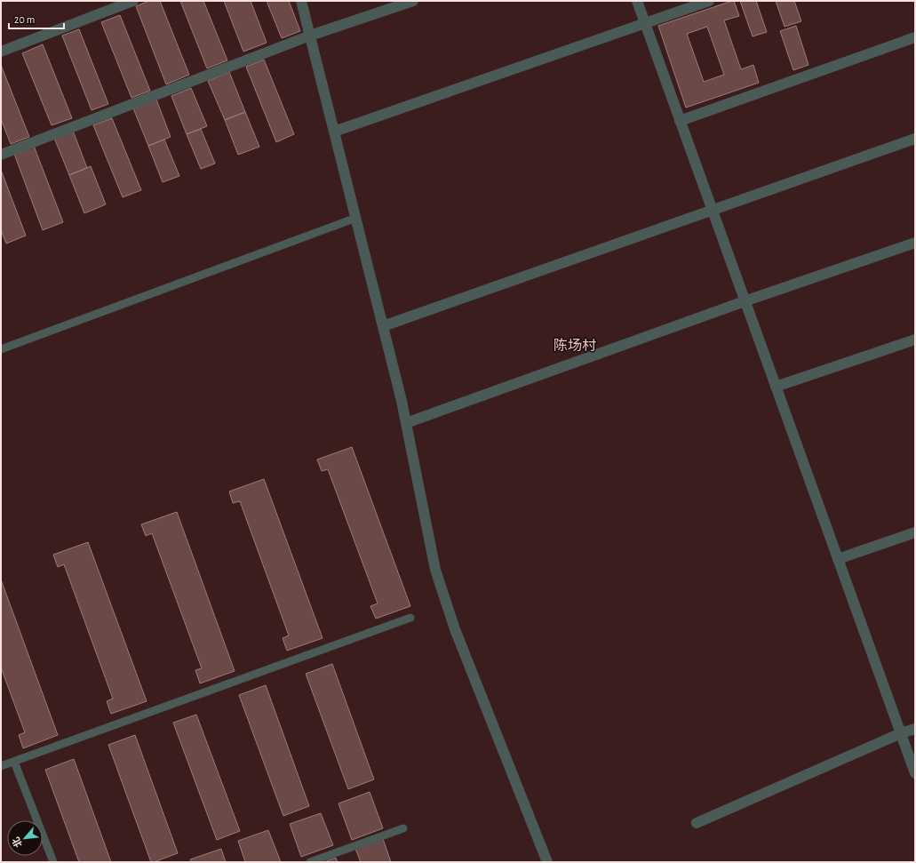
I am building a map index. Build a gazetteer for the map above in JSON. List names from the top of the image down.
{
  "districts": ["陈场村"],
  "scale_bar": "20 m",
  "north": "bottom left"
}
